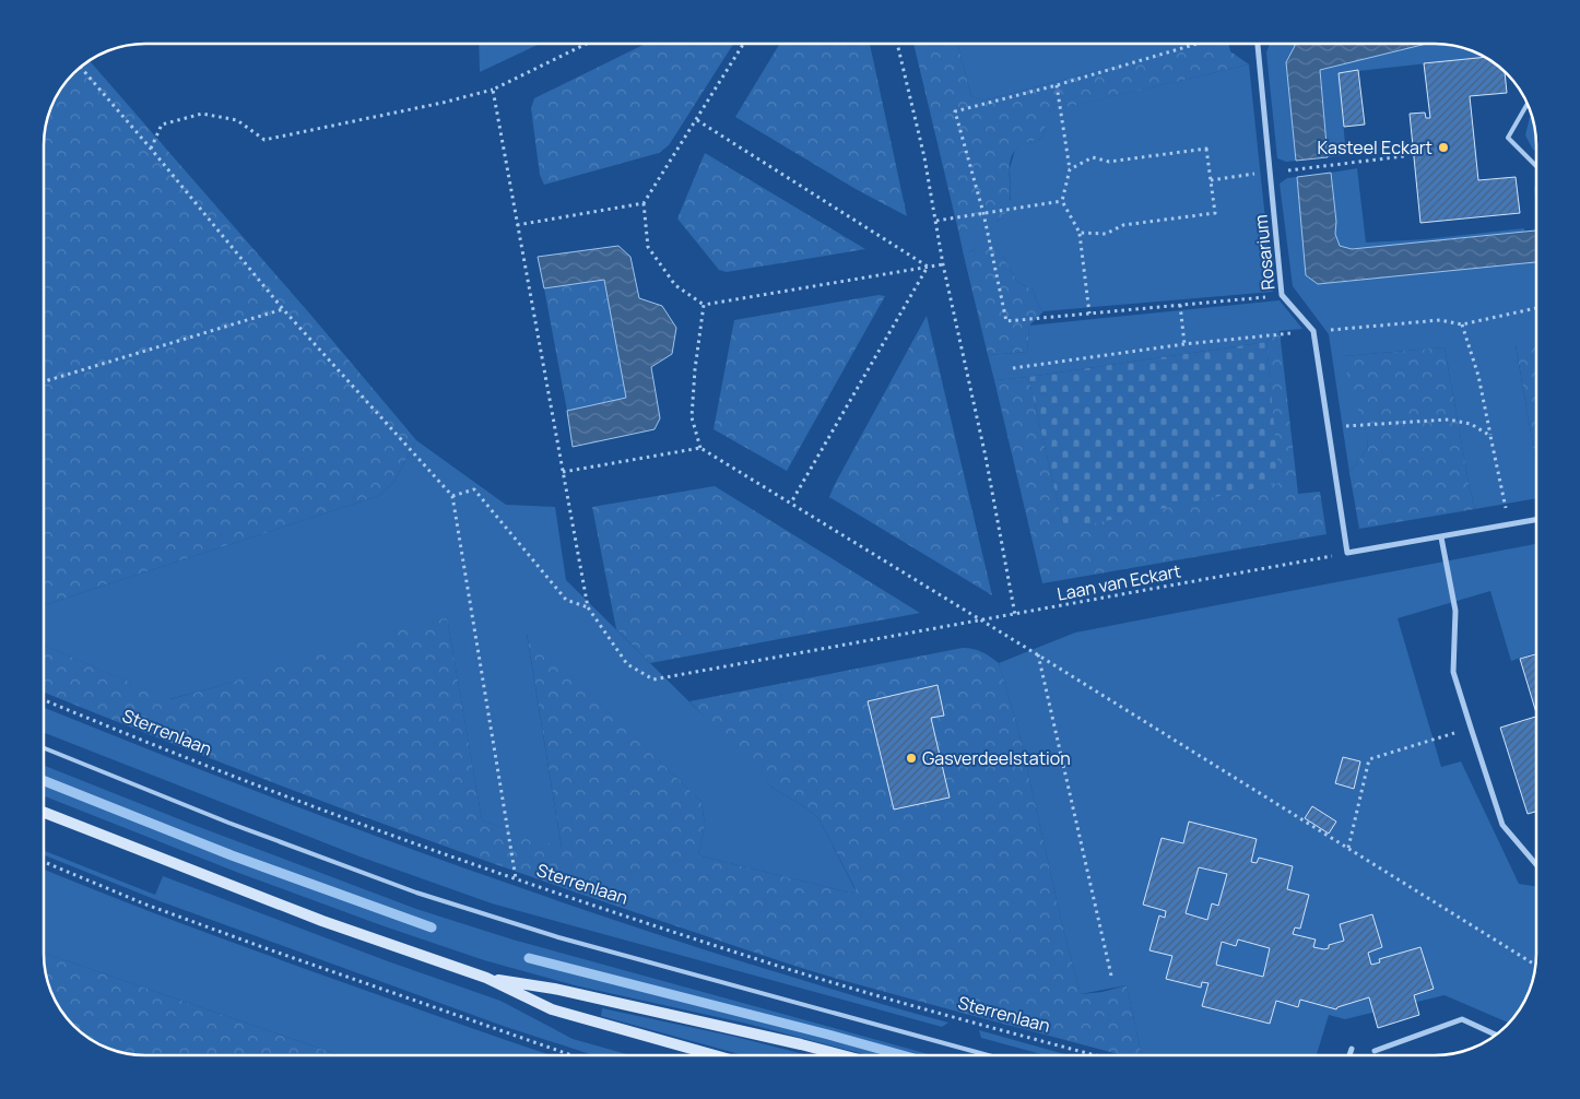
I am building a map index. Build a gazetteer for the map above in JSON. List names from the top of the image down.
{
  "streets": {
    "street": ["Rosarium"],
    "path": ["Laan van Eckart", "Sterrenlaan"]
  },
  "places": ["Kasteel Eckart", "Gasverdeelstation"]
}
